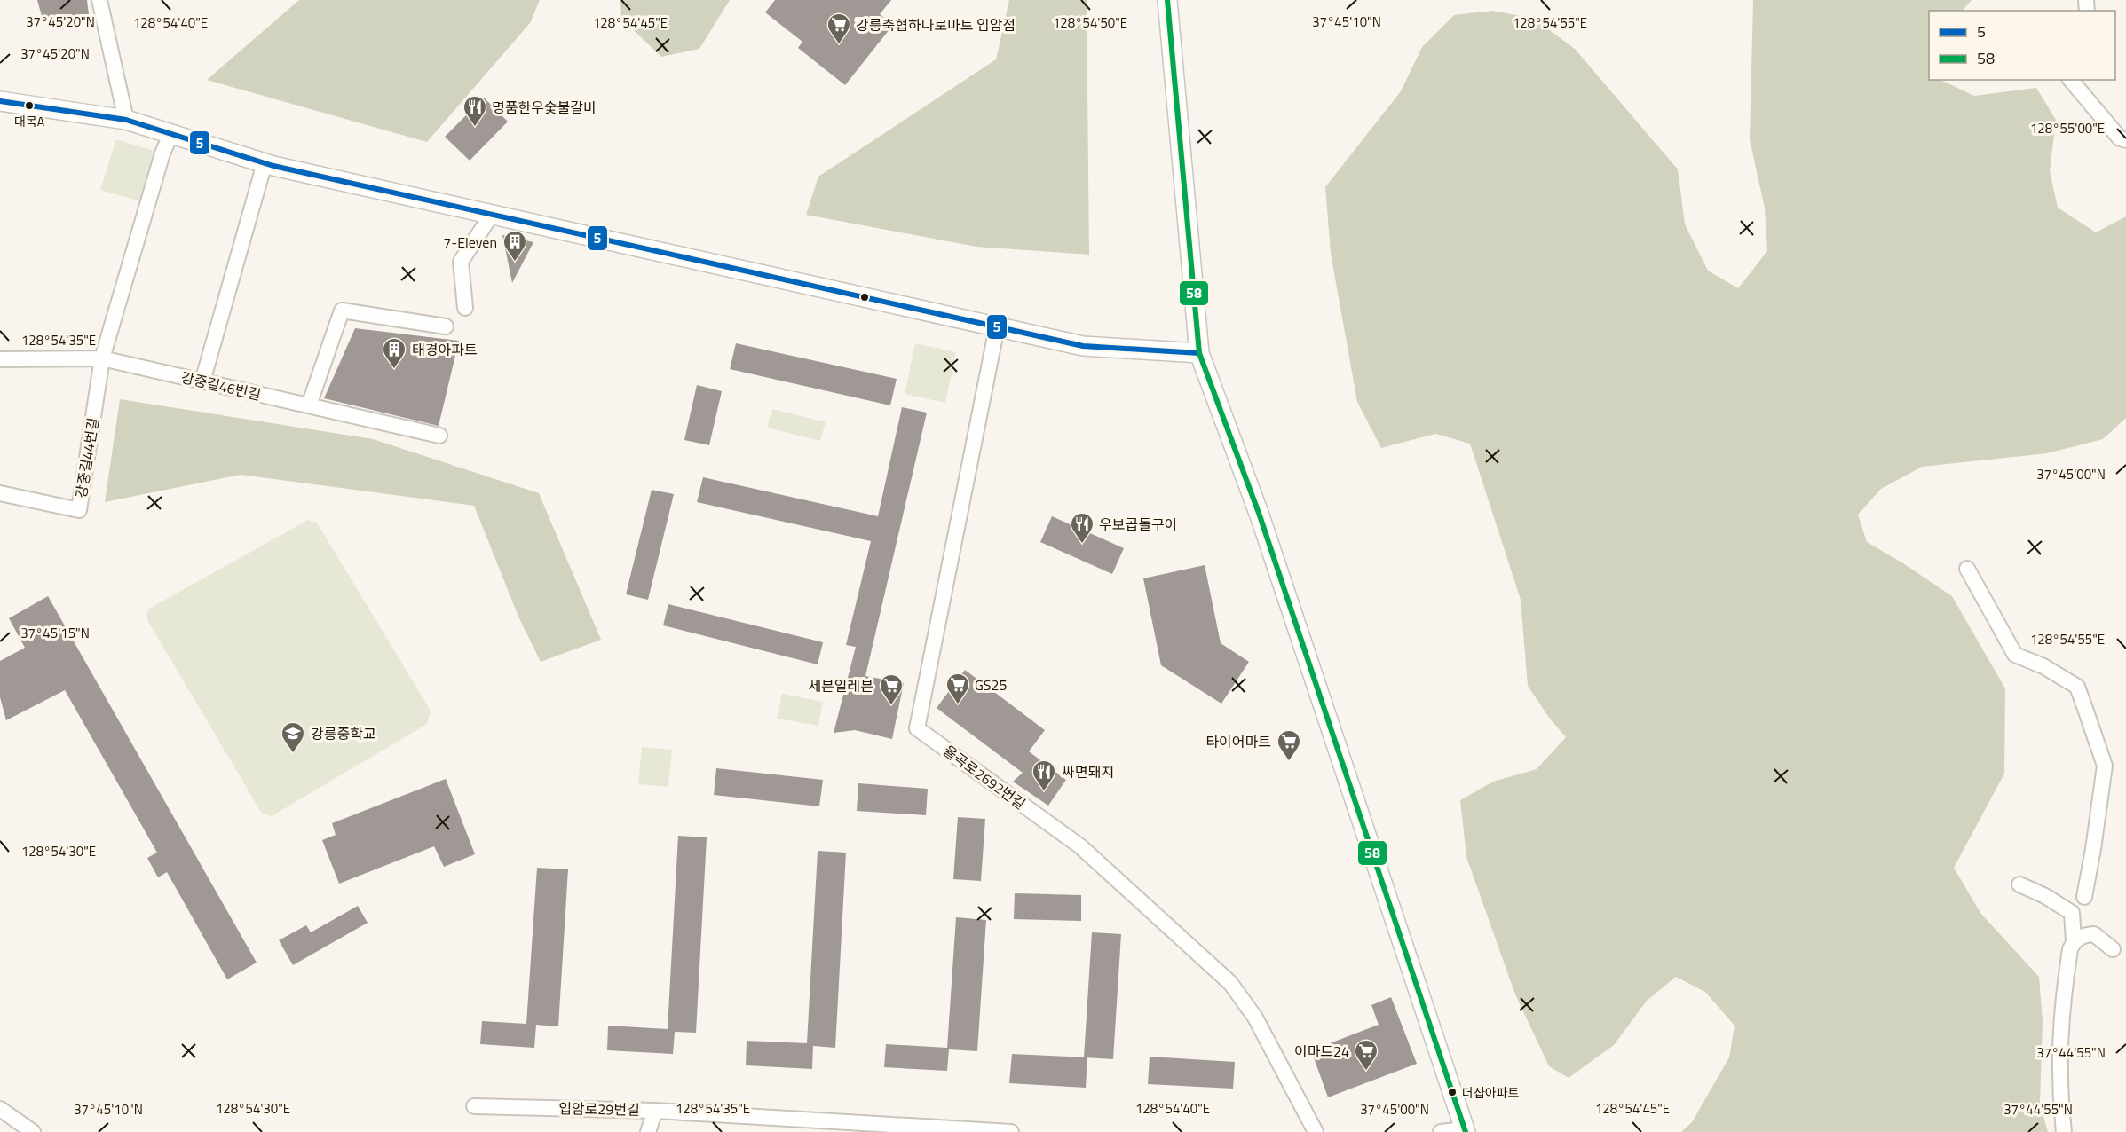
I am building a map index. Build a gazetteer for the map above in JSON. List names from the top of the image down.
{
  "streets": {
    "street": [
      "강중길46번길",
      "강중길44번길",
      "율곡로2692번길",
      "입암로29번길"
    ]
  },
  "crossings": [
    ["강중길46번길", "강중길44번길"]
  ],
  "places": {
    "supermarket": [
      "강릉축협하나로마트 입암점",
      "GS25",
      "세븐일레븐",
      "타이어마트",
      "이마트24"
    ],
    "other": ["대목A", "더샵아파트"],
    "restaurant": ["명품한우숯불갈비", "우보곱돌구이", "싸면돼지"],
    "building": ["7-Eleven", "태경아파트"],
    "school or university": ["강릉중학교"]
  },
  "lines": ["transit line 58", "transit line 5"],
  "legend": ["5", "58"],
  "coordinates": [
    "37°45'10\"N",
    "37°45'20\"N",
    "128°54'45\"E",
    "128°54'50\"E",
    "128°54'55\"E",
    "128°54'40\"E",
    "128°55'00\"E",
    "128°54'35\"E",
    "37°45'00\"N",
    "37°45'15\"N",
    "128°54'30\"E",
    "37°44'55\"N"
  ]
}
